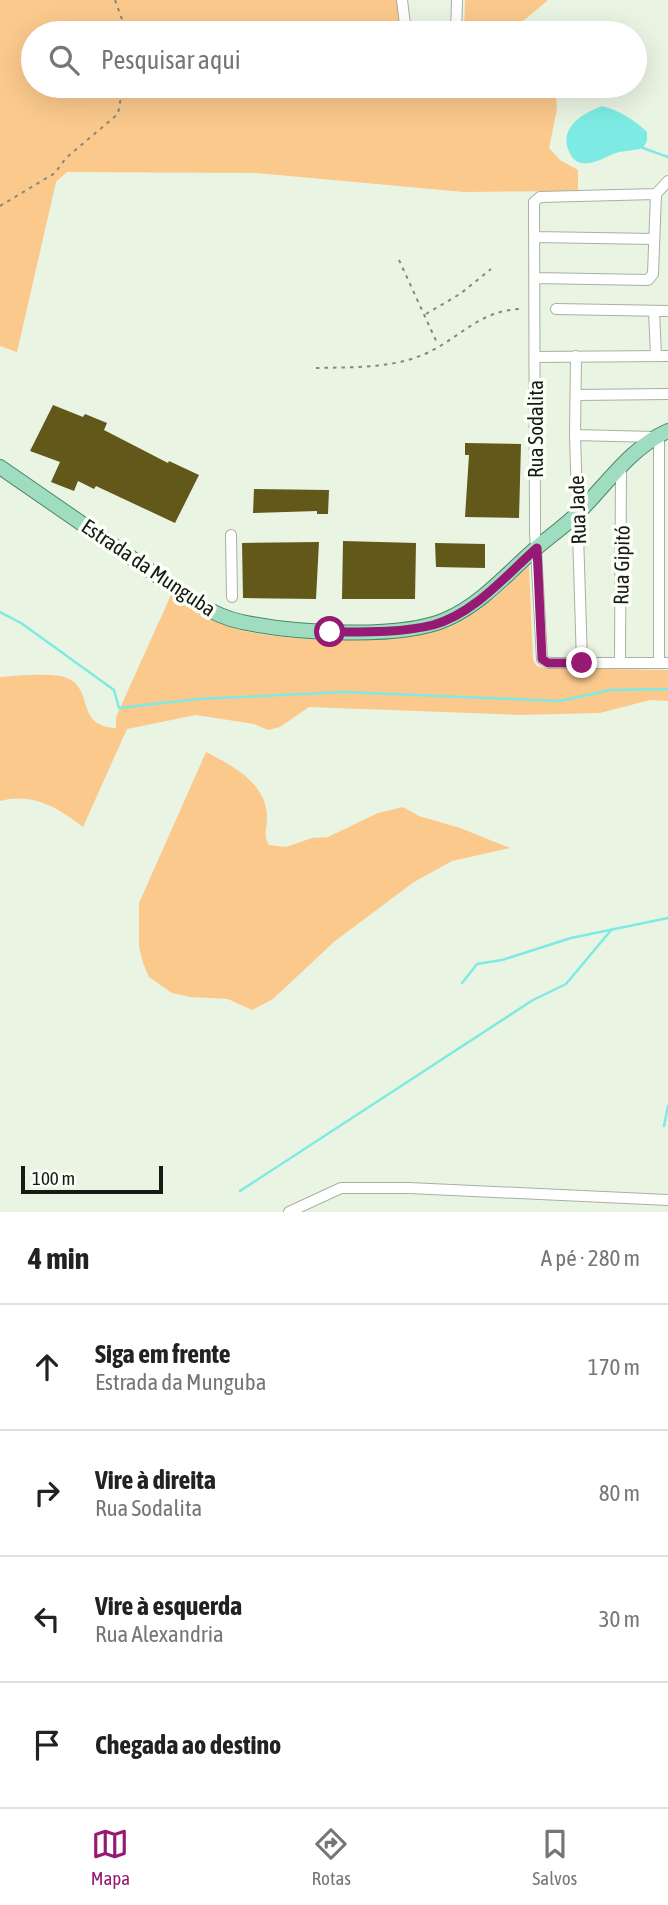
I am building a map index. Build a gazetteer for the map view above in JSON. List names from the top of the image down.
{
  "streets": {
    "main road": ["Estrada da Munguba"],
    "street": ["Rua Sodalita", "Rua Jade", "Rua Gipitó"]
  },
  "crossings": [
    ["Rua Sodalita", "Rua Jade"],
    ["Rua Sodalita", "Estrada da Munguba"],
    ["Rua Jade", "Estrada da Munguba"],
    ["Rua Gipitó", "Estrada da Munguba"]
  ],
  "scale_bar": "100 m",
  "page": {
    "search": "Pesquisar aqui",
    "scale": "100 m",
    "heading": ["4 min", "A pé · 280 m"],
    "list": [
      ["Siga em frente", "Estrada da Munguba", "170 m"],
      ["Vire à direita", "Rua Sodalita", "80 m"],
      ["Vire à esquerda", "Rua Alexandria", "30 m"],
      "Chegada ao destino"
    ],
    "nav": ["Mapa", "Rotas", "Salvos"]
  }
}
